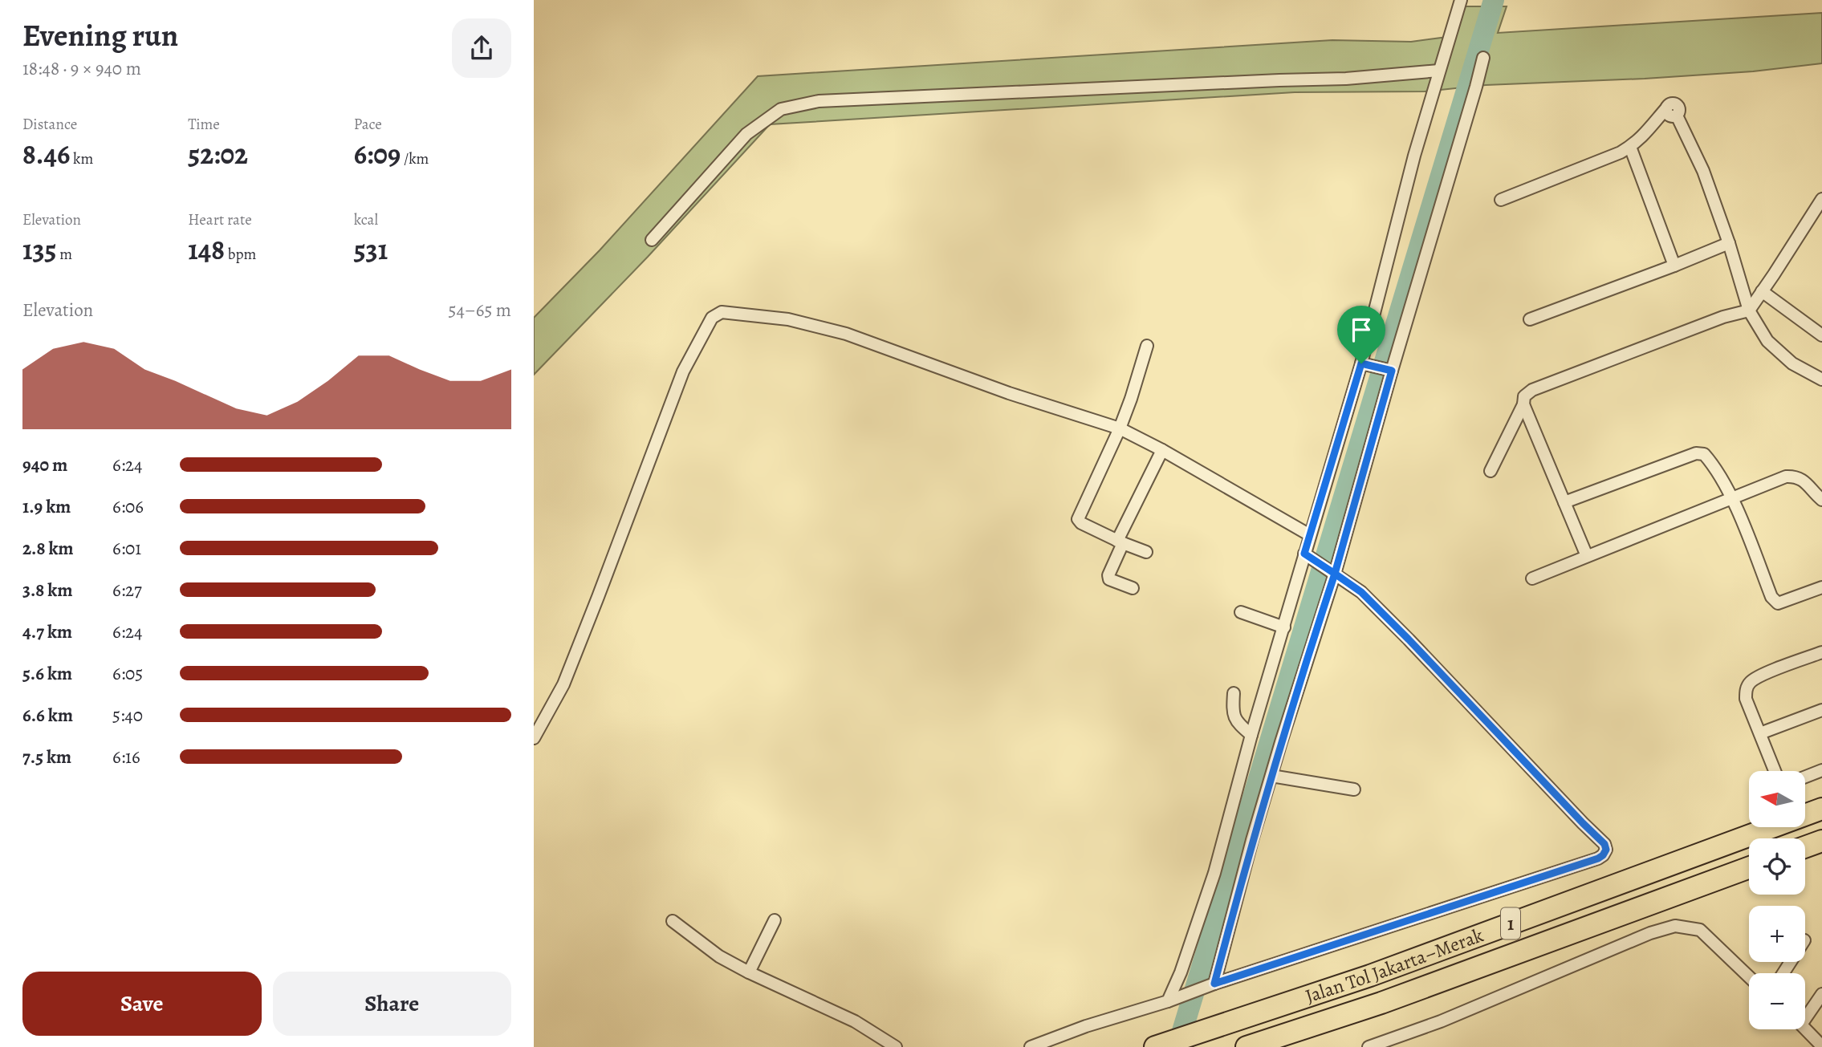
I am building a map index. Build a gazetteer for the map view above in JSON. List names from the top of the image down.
{
  "streets": {
    "highway": ["1", "Jalan Tol Jakarta–Merak"]
  },
  "north": "left",
  "page": {
    "heading": ["Evening run", "18:48 · 9 × 940 m"],
    "stats": [
      ["Distance", "8.46 km"],
      ["Time", "52:02"],
      ["Pace", "6:09 /km"],
      ["Elevation", "135 m"],
      ["Heart rate", "148 bpm"],
      ["kcal", "531"]
    ],
    "chart": ["Elevation", "54–65 m"],
    "list": [
      {
        "name": "940 m",
        "note": "6:24"
      },
      {
        "name": "1.9 km",
        "note": "6:06"
      },
      {
        "name": "2.8 km",
        "note": "6:01"
      },
      {
        "name": "3.8 km",
        "note": "6:27"
      },
      {
        "name": "4.7 km",
        "note": "6:24"
      },
      {
        "name": "5.6 km",
        "note": "6:05"
      },
      {
        "name": "6.6 km",
        "note": "5:40"
      },
      {
        "name": "7.5 km",
        "note": "6:16"
      }
    ],
    "map_buttons": ["+", "−"],
    "buttons": ["Save", "Share"]
  }
}
